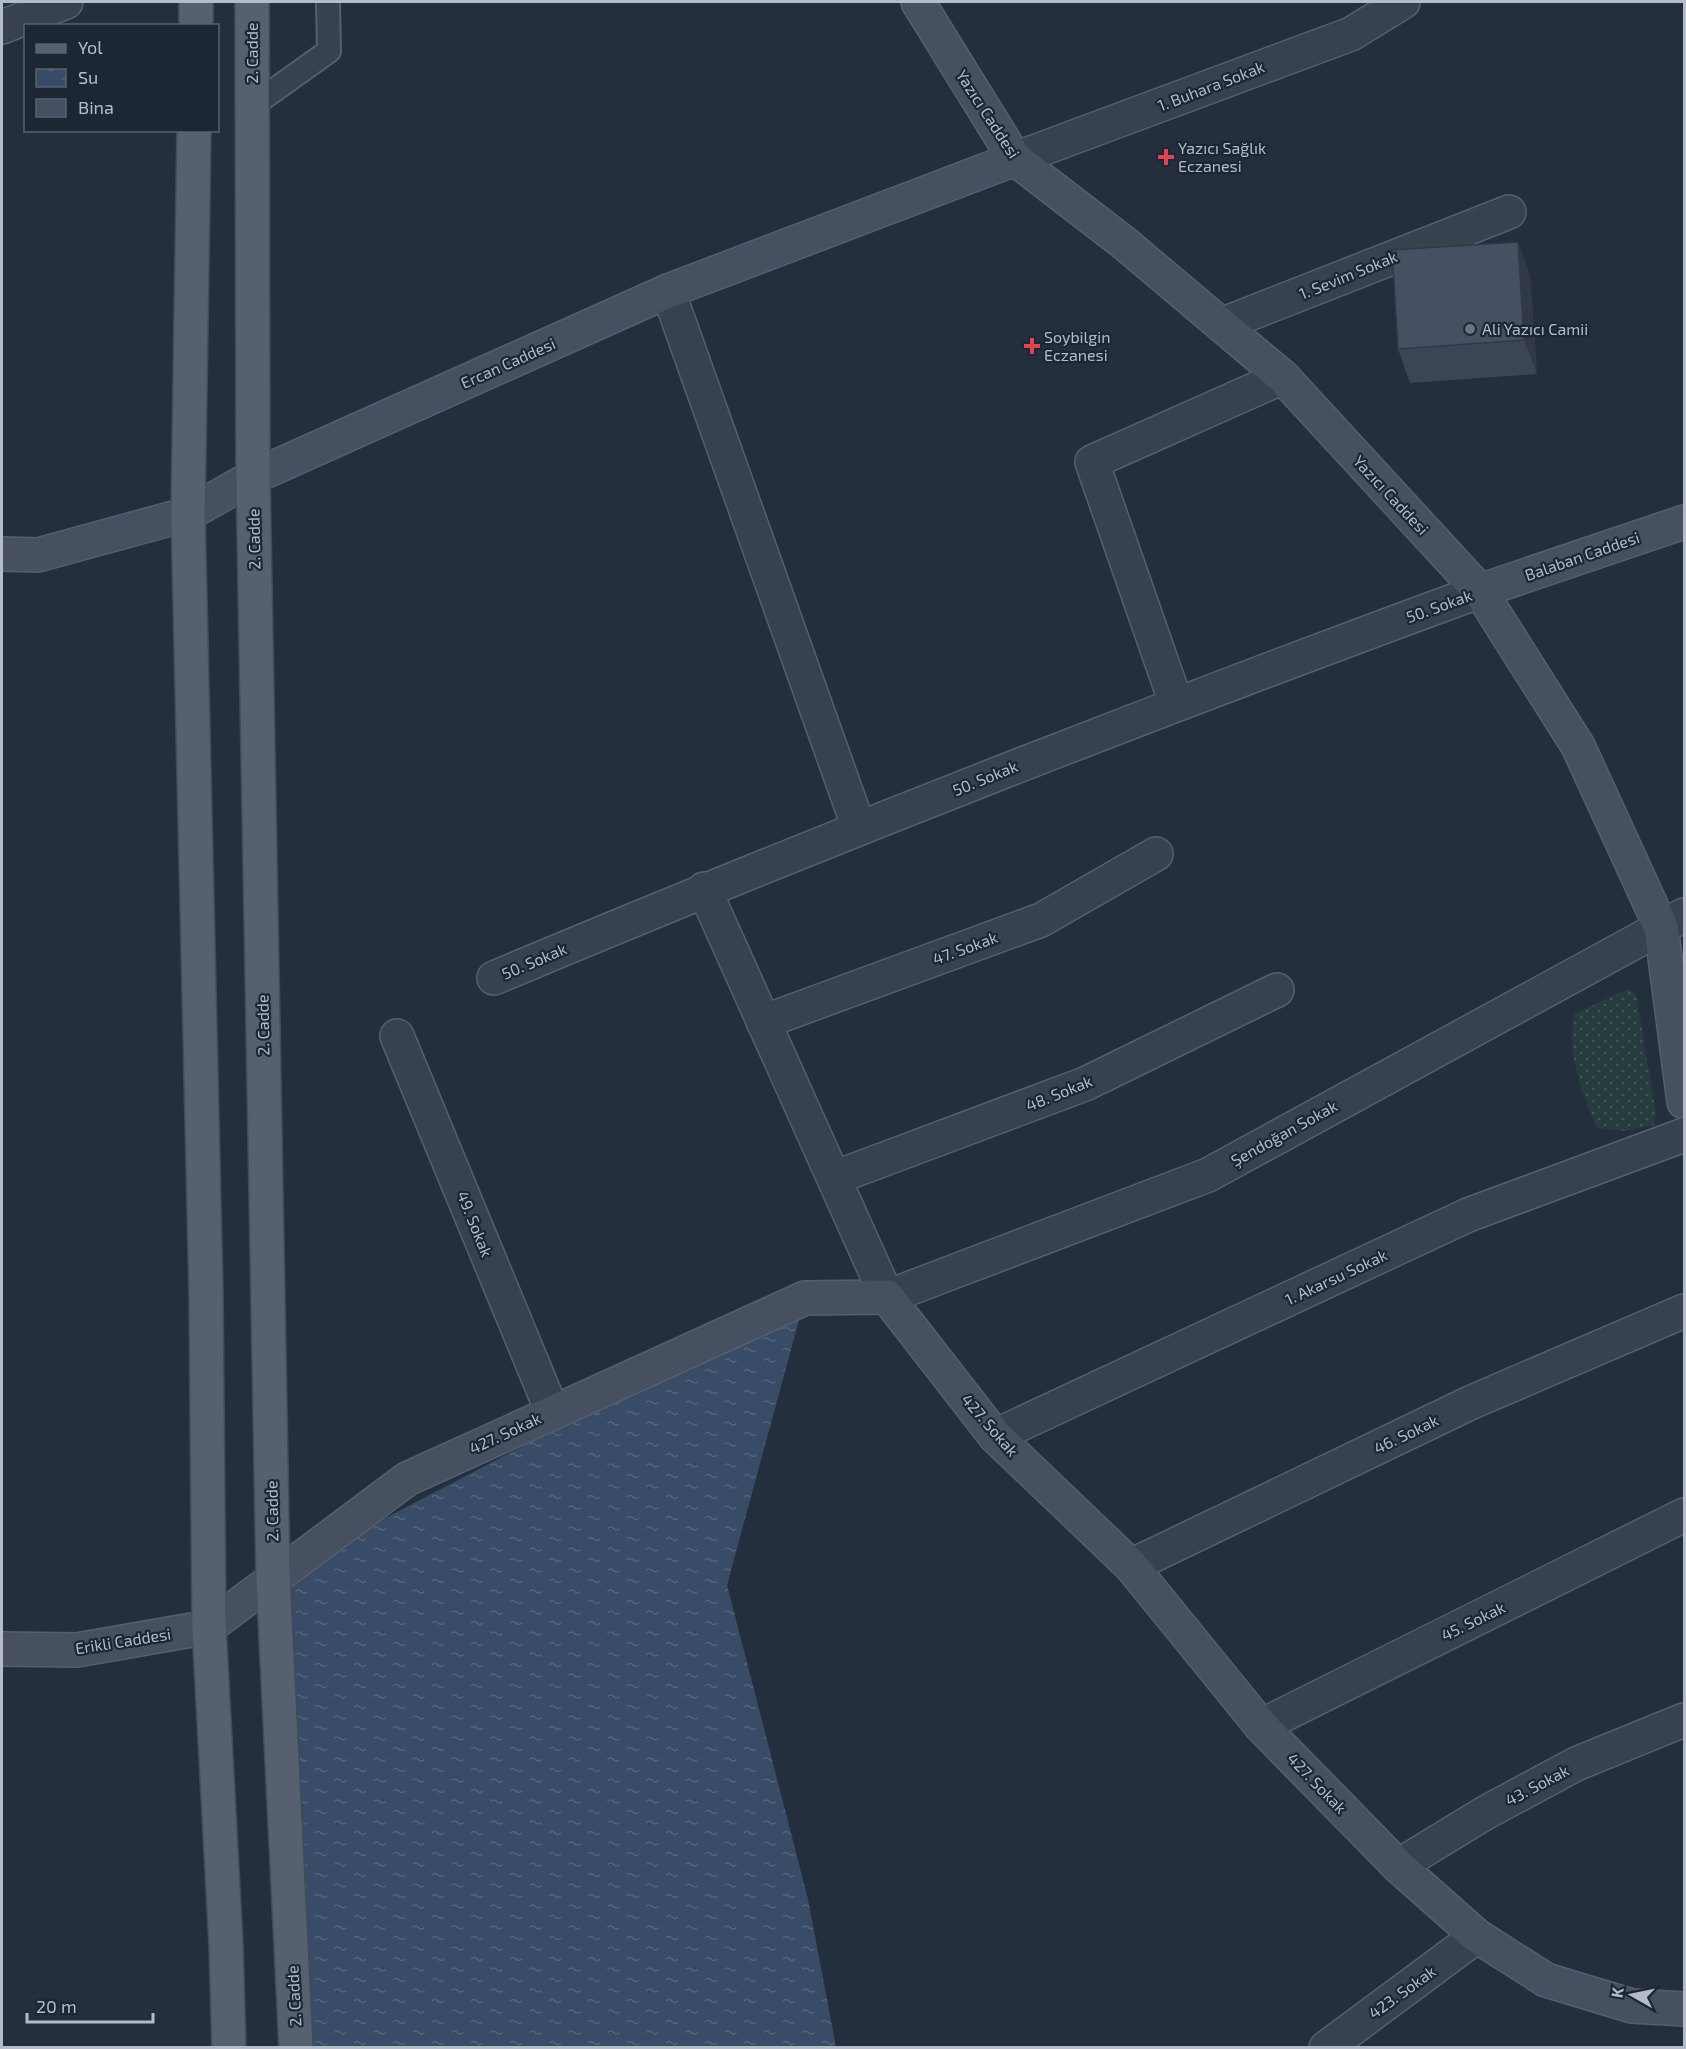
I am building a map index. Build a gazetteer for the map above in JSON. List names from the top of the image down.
{
  "streets": {
    "main road": [
      "2. Cadde",
      "Yazıcı Caddesi",
      "Ercan Caddesi",
      "Balaban Caddesi",
      "427. Sokak",
      "Erikli Caddesi"
    ],
    "street": [
      "1. Buhara Sokak",
      "1. Sevim Sokak",
      "50. Sokak",
      "47. Sokak",
      "48. Sokak",
      "Şendoğan Sokak",
      "49. Sokak",
      "1. Akarsu Sokak",
      "46. Sokak",
      "45. Sokak",
      "43. Sokak",
      "423. Sokak"
    ]
  },
  "crossings": [
    ["2. Cadde", "Ercan Caddesi"],
    ["2. Cadde", "427. Sokak"],
    ["1. Buhara Sokak", "Yazıcı Caddesi"],
    ["1. Buhara Sokak", "Ercan Caddesi"],
    ["Yazıcı Caddesi", "1. Sevim Sokak"],
    ["Yazıcı Caddesi", "Ercan Caddesi"],
    ["Yazıcı Caddesi", "Balaban Caddesi"],
    ["Yazıcı Caddesi", "50. Sokak"],
    ["Yazıcı Caddesi", "Şendoğan Sokak"],
    ["Balaban Caddesi", "50. Sokak"],
    ["Şendoğan Sokak", "427. Sokak"],
    ["49. Sokak", "427. Sokak"],
    ["1. Akarsu Sokak", "427. Sokak"],
    ["427. Sokak", "46. Sokak"],
    ["427. Sokak", "45. Sokak"],
    ["427. Sokak", "Erikli Caddesi"],
    ["427. Sokak", "43. Sokak"],
    ["427. Sokak", "423. Sokak"]
  ],
  "places": {
    "health": ["Yazıcı Sağlık Eczanesi", "Soybilgin Eczanesi"],
    "other": ["Ali Yazıcı Camii"]
  },
  "legend": ["Yol", "Su", "Bina"],
  "scale_bar": "20 m",
  "north": "left"
}
